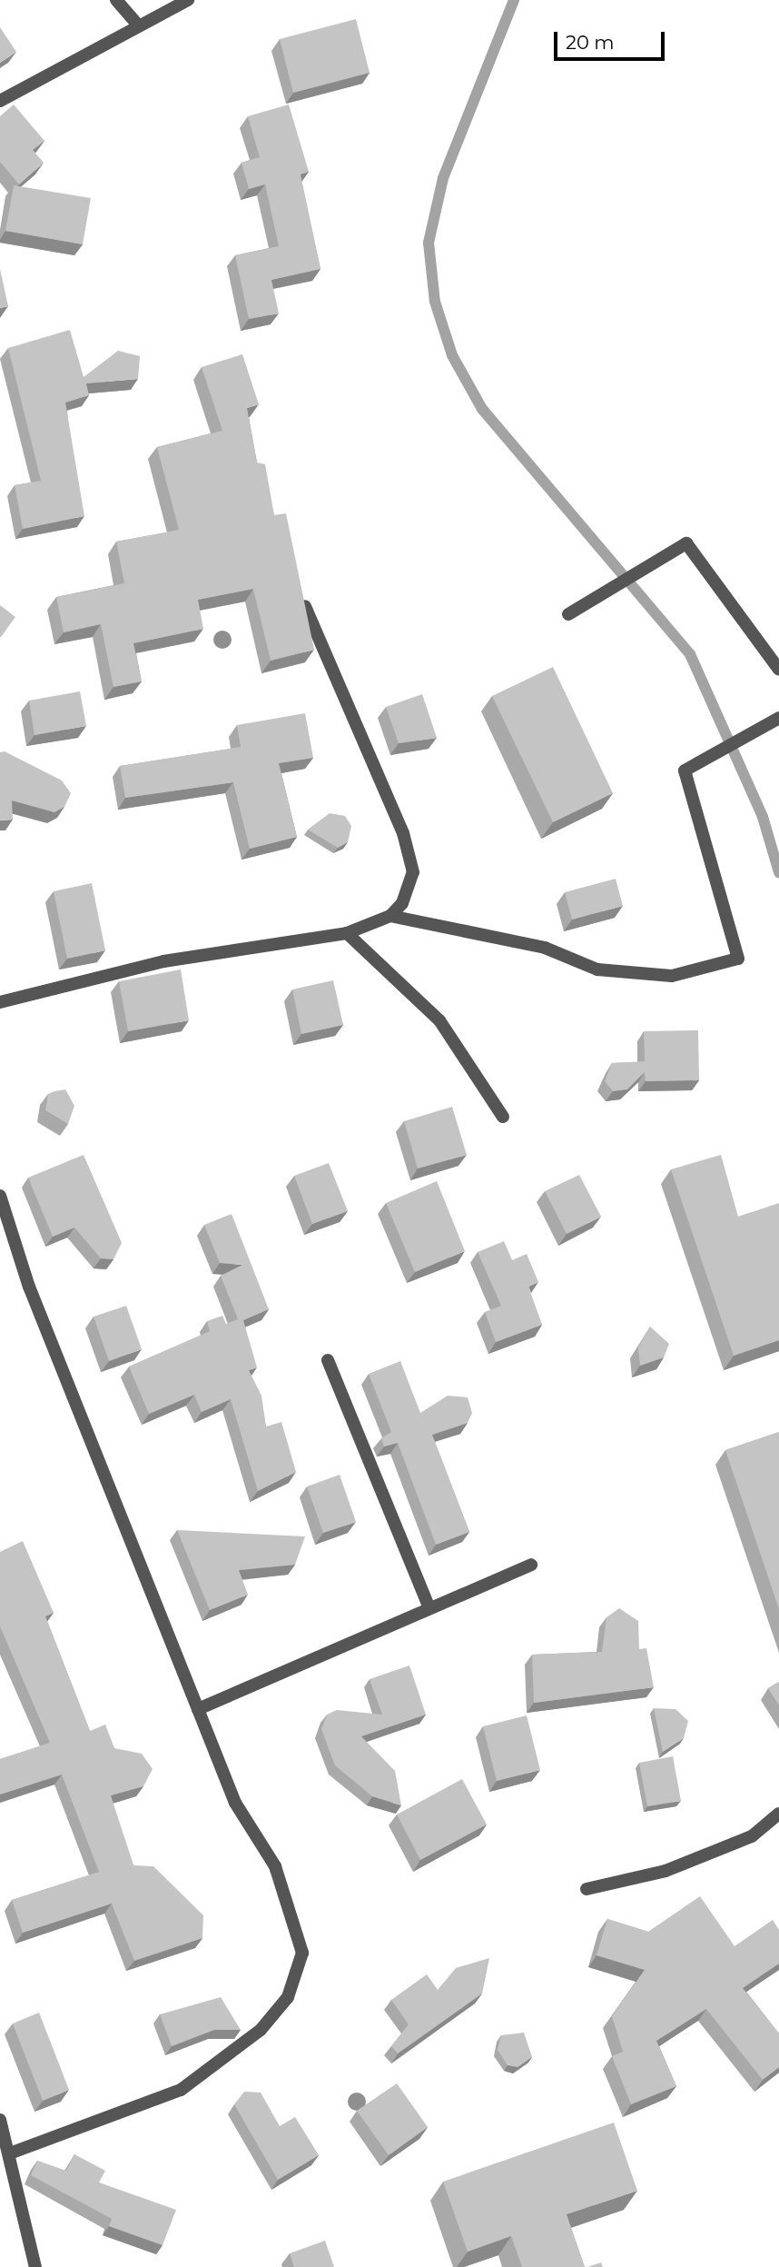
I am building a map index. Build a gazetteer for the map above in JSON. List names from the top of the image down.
{
  "scale_bar": "20 m"
}
